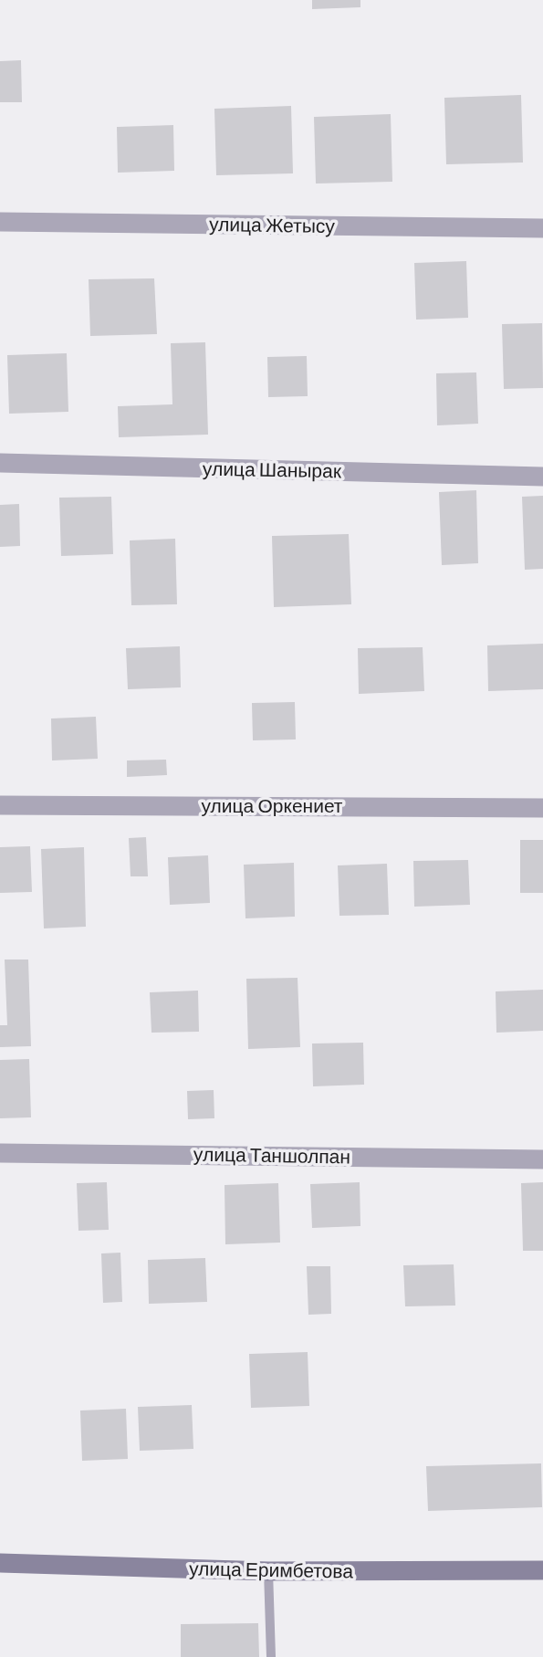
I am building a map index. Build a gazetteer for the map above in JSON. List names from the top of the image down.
{
  "streets": {
    "main road": ["улица Еримбетова"],
    "street": [
      "улица Жетысу",
      "улица Шанырак",
      "улица Оркениет",
      "улица Таншолпан"
    ]
  }
}
